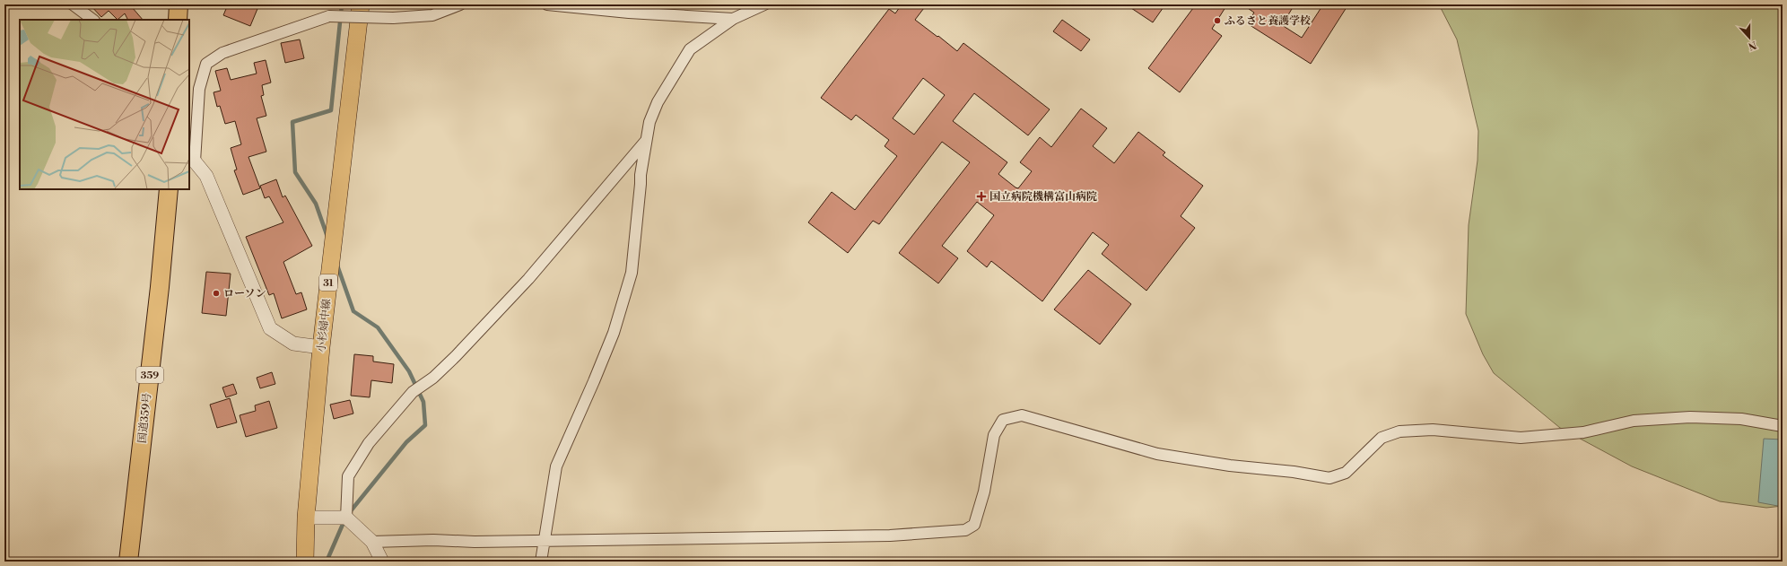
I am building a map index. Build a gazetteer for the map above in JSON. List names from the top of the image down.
{
  "streets": {
    "highway": ["359", "国道359号"],
    "main road": ["31", "小杉婦中線"]
  },
  "places": {
    "other": ["ふるさと養護学校", "ローソン"],
    "health": ["国立病院機構富山病院"]
  },
  "north": "bottom"
}
